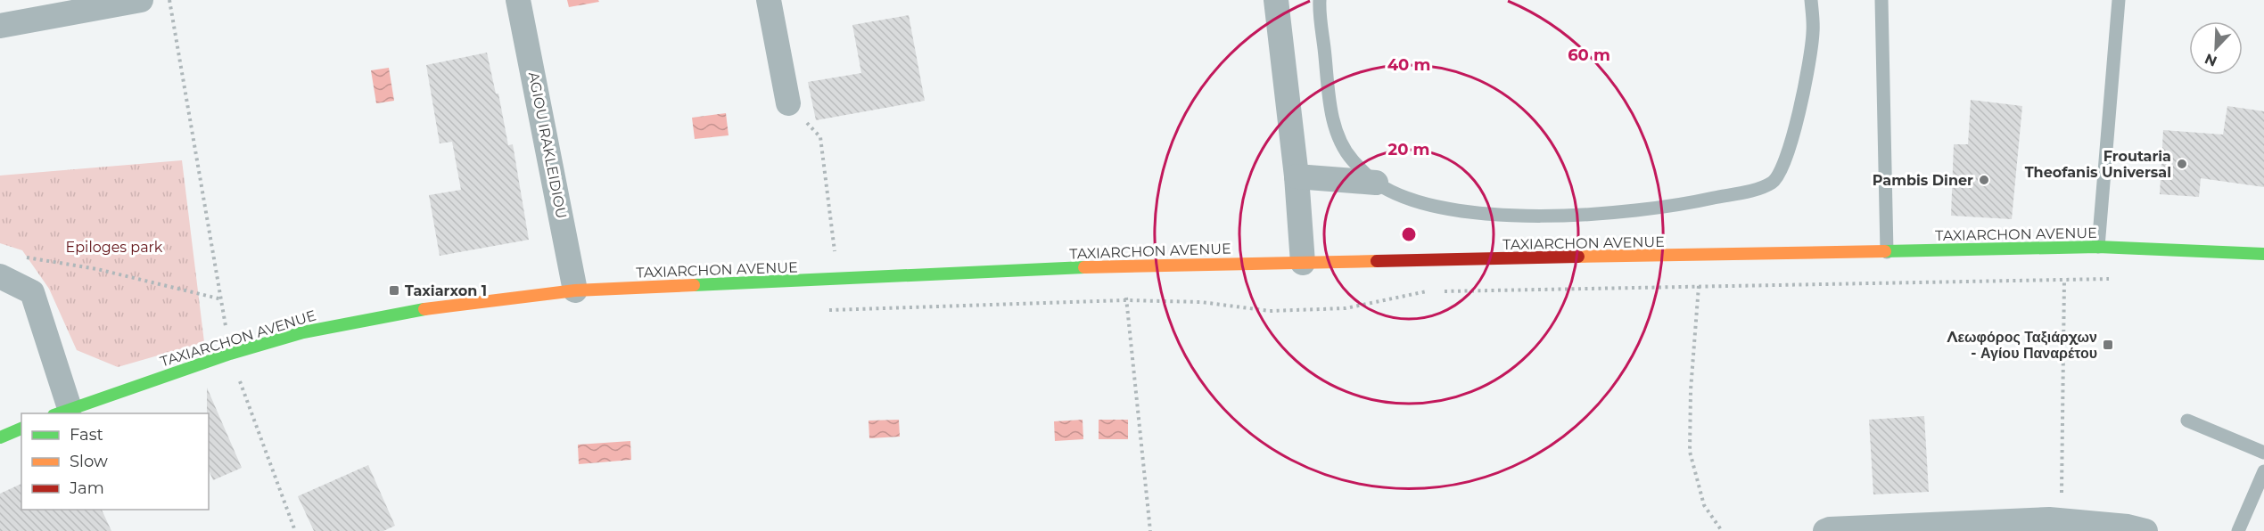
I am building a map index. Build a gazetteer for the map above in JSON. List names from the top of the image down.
{
  "streets": {
    "main road": ["TAXIARCHON AVENUE"],
    "street": ["AGIOU IRAKLEIDIOU"]
  },
  "crossings": [
    ["AGIOU IRAKLEIDIOU", "TAXIARCHON AVENUE"]
  ],
  "parks": ["Epiloges park"],
  "places": {
    "other": ["Froutaria Theofanis Universal", "Pambis Diner"],
    "transit": ["Taxiarxon 1", "Λεωφόρος Ταξιάρχων - Αγίου Παναρέτου"]
  },
  "legend": ["Fast", "Slow", "Jam"],
  "north": "bottom left",
  "rings": ["60 m", "40 m", "20 m"]
}
